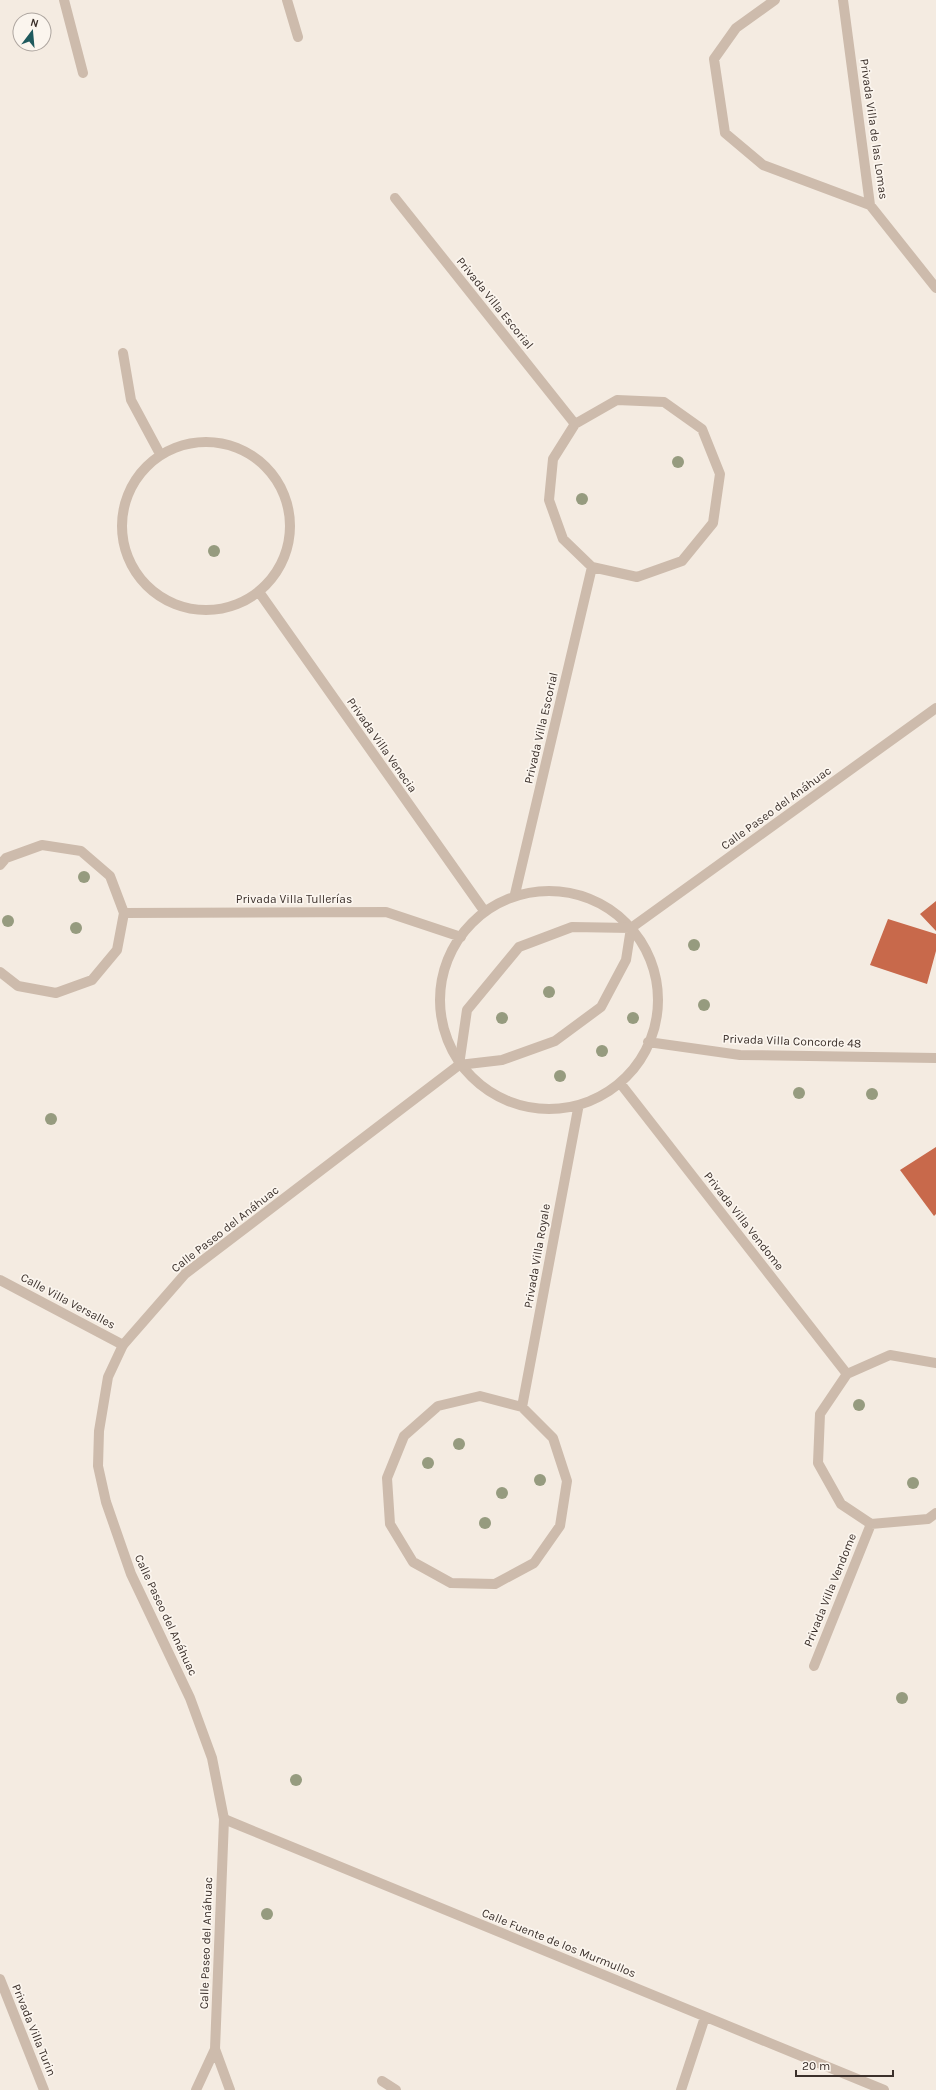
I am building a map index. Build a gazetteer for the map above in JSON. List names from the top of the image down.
{
  "streets": {
    "street": [
      "Privada Villa de las Lomas",
      "Privada Villa Escorial",
      "Privada Villa Venecia",
      "Calle Paseo del Anáhuac",
      "Privada Villa Tullerías",
      "Privada Villa Concorde 48",
      "Privada Villa Vendome",
      "Privada Villa Royale",
      "Calle Villa Versalles",
      "Calle Fuente de los Murmullos",
      "Privada Villa Turin"
    ]
  },
  "crossings": [
    ["Calle Paseo del Anáhuac", "Calle Villa Versalles"],
    ["Calle Paseo del Anáhuac", "Calle Fuente de los Murmullos"]
  ],
  "scale_bar": "20 m",
  "north": "top"
}
